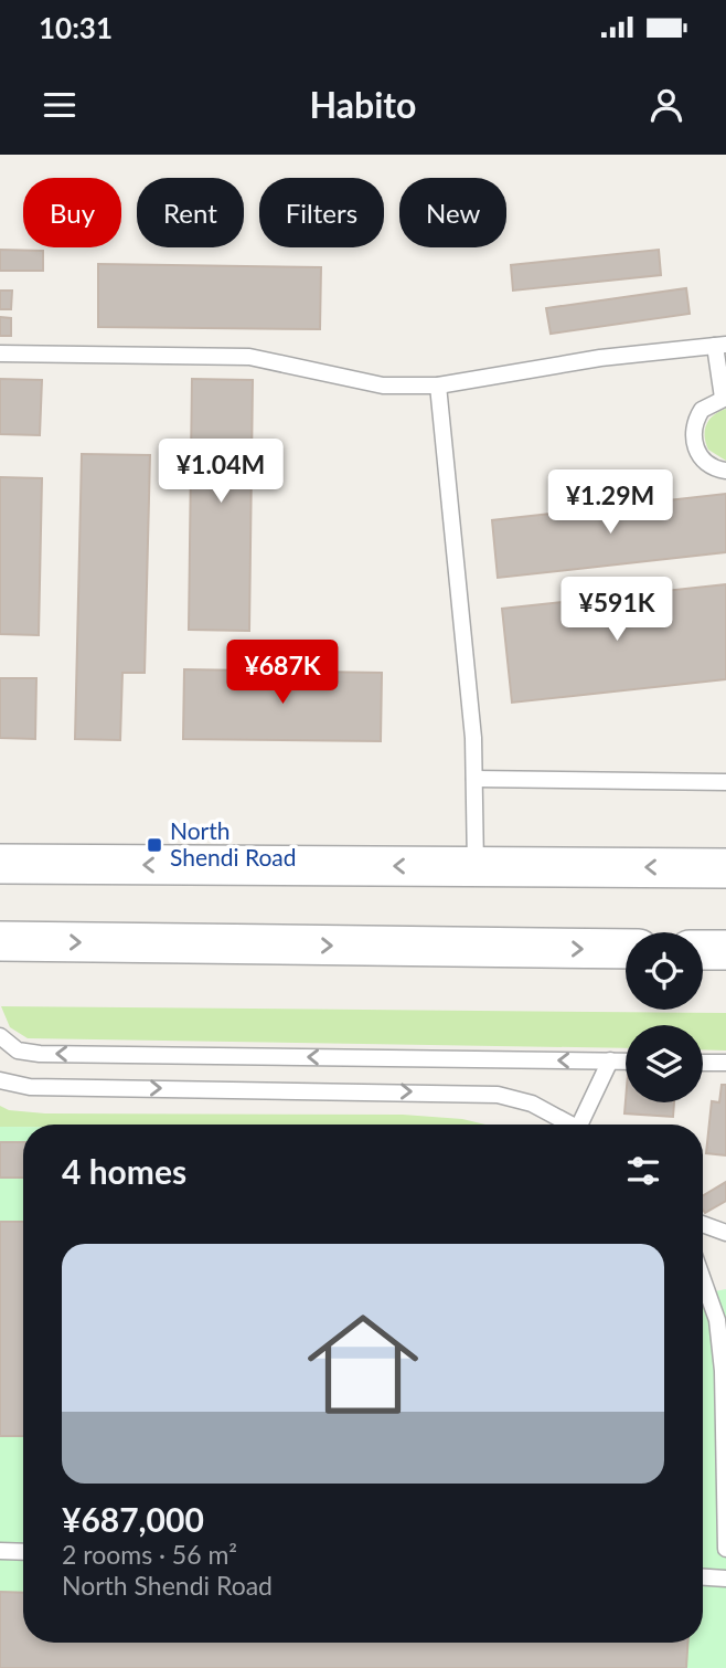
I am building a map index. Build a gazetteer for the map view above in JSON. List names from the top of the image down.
{
  "places": {
    "transit": ["North Shendi Road"]
  },
  "page": {
    "status": "10:31",
    "header": "Habito",
    "chip": [
      "Buy",
      "Rent",
      "Filters",
      "New"
    ],
    "price": [
      "¥1.04M",
      "¥1.29M",
      "¥591K",
      "¥687K"
    ],
    "heading": "4 homes",
    "list": [
      {
        "name": "¥687,000",
        "note": "2 rooms · 56 m² · North Shendi Road"
      }
    ]
  }
}
